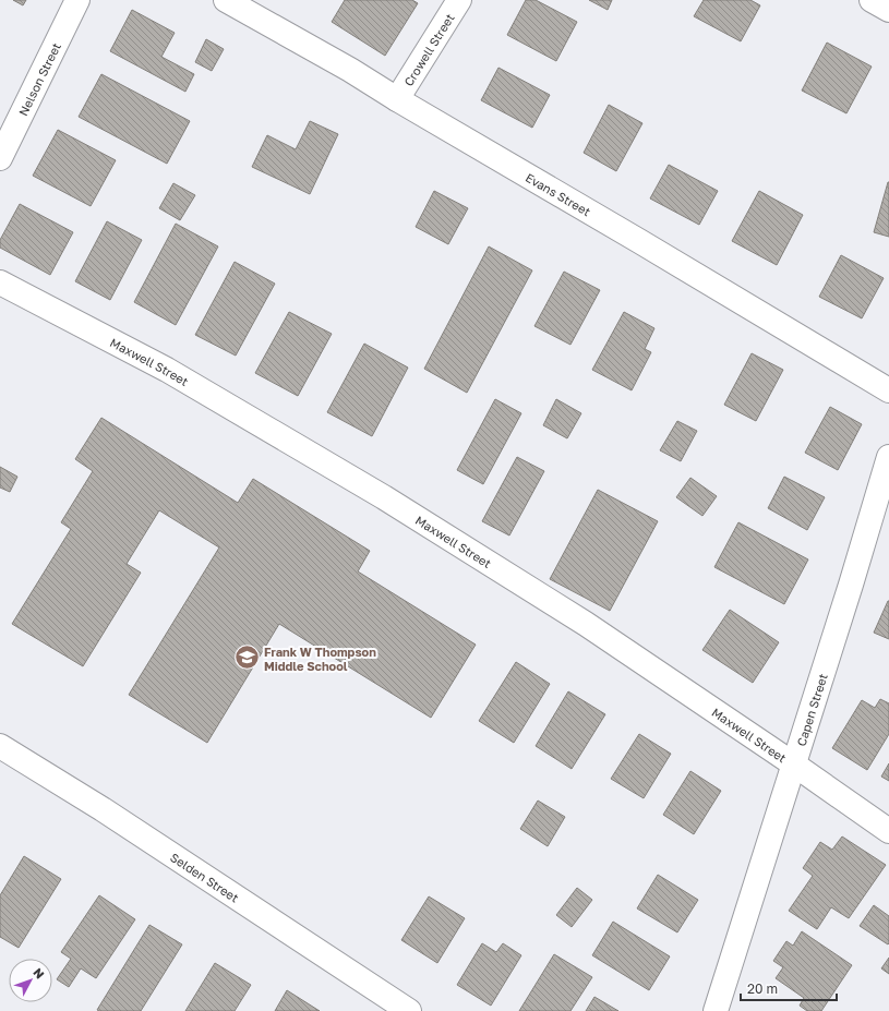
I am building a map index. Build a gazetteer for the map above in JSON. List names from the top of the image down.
{
  "streets": {
    "street": [
      "Crowell Street",
      "Nelson Street",
      "Evans Street",
      "Maxwell Street",
      "Capen Street",
      "Selden Street"
    ]
  },
  "crossings": [
    ["Crowell Street", "Evans Street"],
    ["Maxwell Street", "Capen Street"]
  ],
  "places": {
    "school or university": ["Frank W Thompson Middle School"]
  },
  "scale_bar": "20 m",
  "north": "top right"
}
